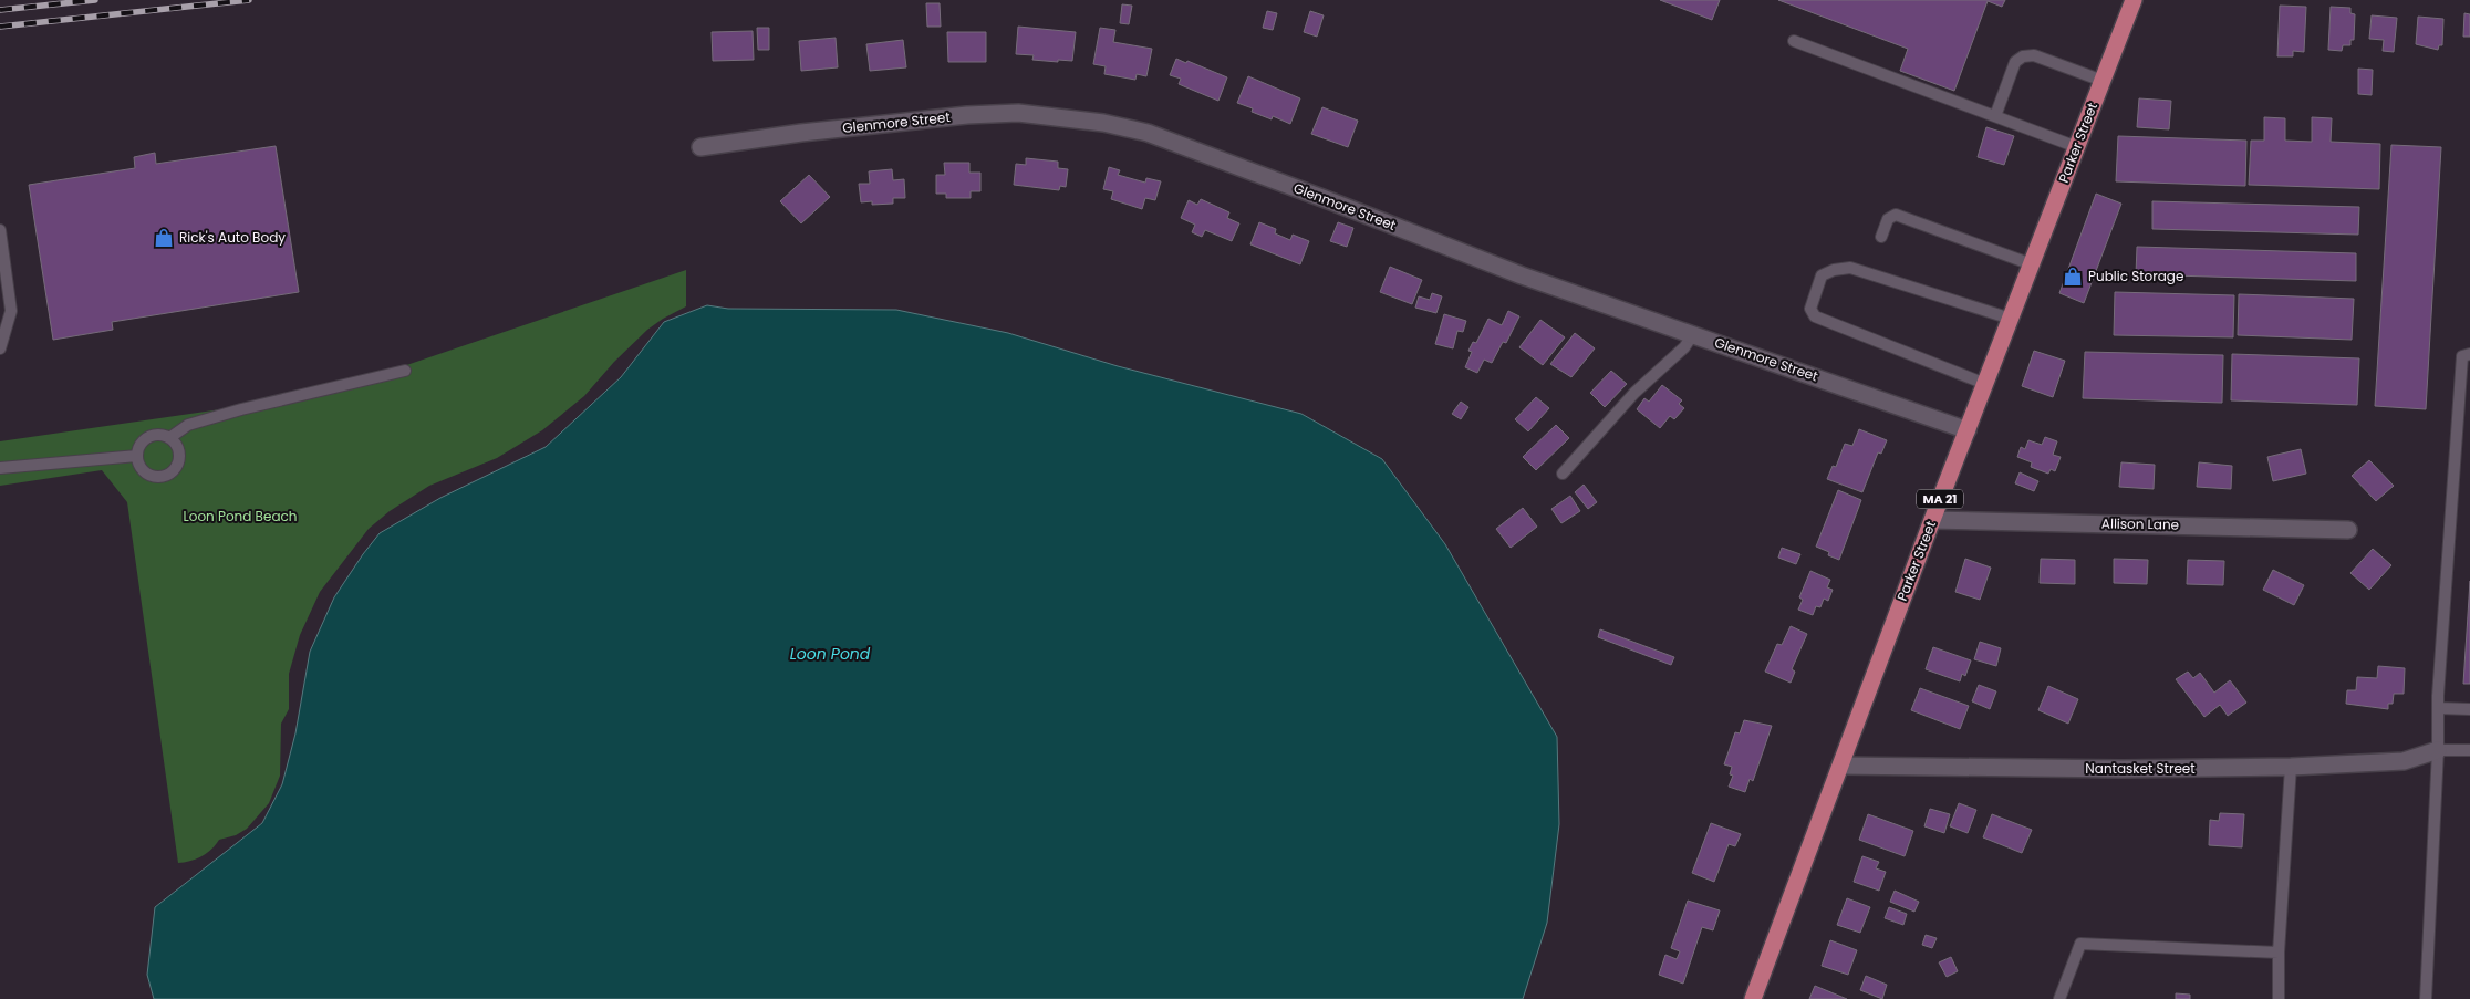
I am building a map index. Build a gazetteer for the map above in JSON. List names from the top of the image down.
{
  "streets": {
    "main road": ["Parker Street", "MA 21"],
    "street": ["Glenmore Street", "Allison Lane", "Nantasket Street"]
  },
  "crossings": [
    ["Glenmore Street", "Parker Street"],
    ["Parker Street", "Allison Lane"],
    ["Parker Street", "Nantasket Street"]
  ],
  "water": ["Loon Pond"],
  "parks": ["Loon Pond Beach"],
  "places": {
    "shop": ["Rick's Auto Body", "Public Storage"]
  }
}
